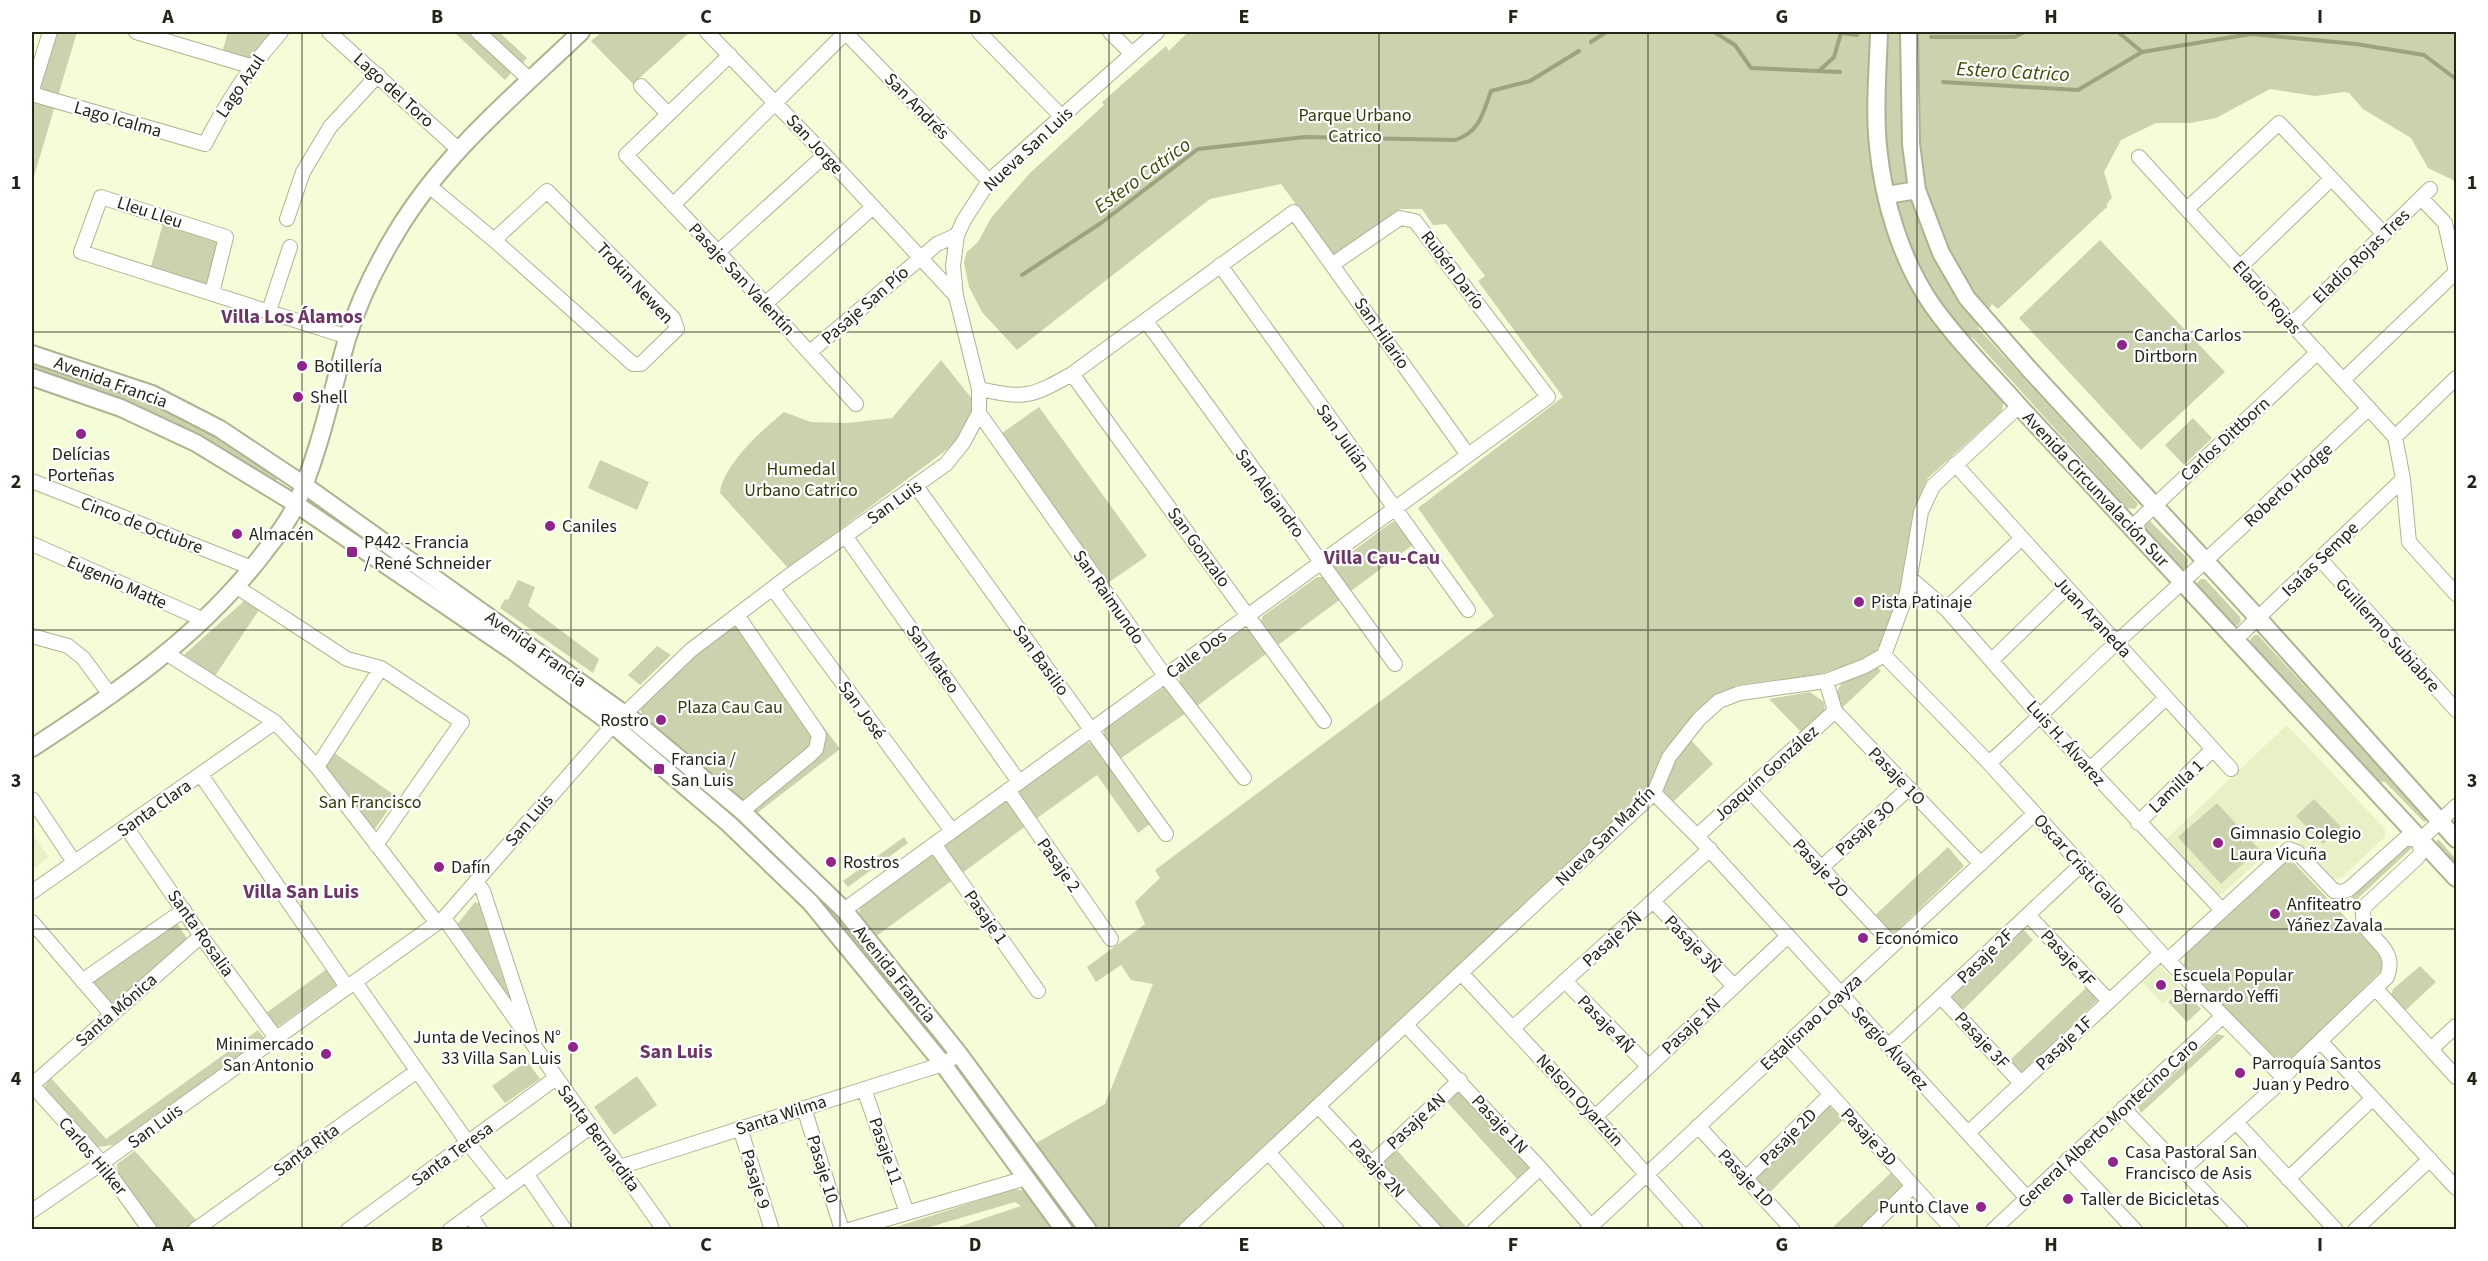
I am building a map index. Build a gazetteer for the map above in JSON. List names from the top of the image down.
{
  "streets": {
    "main road": ["Avenida Francia", "Avenida Circunvalación Sur"],
    "street": [
      "Lago Azul",
      "Lago del Toro",
      "San Andrés",
      "Lago Icalma",
      "San Jorge",
      "Nueva San Luis",
      "Lleu Lleu",
      "Eladio Rojas Tres",
      "Rubén Darío",
      "Pasaje San Valentín",
      "Trokin Newen",
      "Eladio Rojas",
      "Pasaje San Pío",
      "San Hilario",
      "San Julián",
      "Carlos Dittborn",
      "Roberto Hodge",
      "San Alejandro",
      "San Luis",
      "Cinco de Octubre",
      "San Gonzalo",
      "Isaías Sempe",
      "Eugenio Matte",
      "San Raimundo",
      "Juan Araneda",
      "Guillermo Subiabre",
      "Calle Dos",
      "San Mateo",
      "San Basilio",
      "San José",
      "Luis H. Álvarez",
      "Joaquín González",
      "Pasaje 1O",
      "Lamilla 1",
      "Santa Clara",
      "Pasaje 3O",
      "Nueva San Martín",
      "Oscar Cristi Gallo",
      "Pasaje 2",
      "Pasaje 2O",
      "Pasaje 1",
      "Santa Rosalia",
      "Pasaje 2Ñ",
      "Pasaje 3Ñ",
      "Pasaje 2F",
      "Pasaje 4F",
      "Santa Mónica",
      "Estalisnao Loayza",
      "Pasaje 4Ñ",
      "Pasaje 1Ñ",
      "Pasaje 3F",
      "Pasaje 1F",
      "Sergio Álvarez",
      "Nelson Oyarzún",
      "Santa Wilma",
      "Pasaje 4N",
      "General Alberto Montecino Caro",
      "Pasaje 1N",
      "Pasaje 2D",
      "Pasaje 3D",
      "Santa Bernardita",
      "Santa Rita",
      "Pasaje 11",
      "Santa Teresa",
      "Carlos Hilker",
      "Pasaje 2N",
      "Pasaje 10",
      "Pasaje 1D",
      "Pasaje 9"
    ]
  },
  "crossings": [
    ["Lago Azul", "Lago Icalma"],
    ["San Andrés", "Nueva San Luis"],
    ["San Jorge", "Nueva San Luis"],
    ["San Jorge", "Pasaje San Pío"],
    ["San Jorge", "San Luis"],
    ["Nueva San Luis", "San Luis"],
    ["Eladio Rojas Tres", "Eladio Rojas"],
    ["Rubén Darío", "San Hilario"],
    ["Rubén Darío", "Calle Dos"],
    ["Pasaje San Valentín", "Pasaje San Pío"],
    ["Eladio Rojas", "Carlos Dittborn"],
    ["Eladio Rojas", "Roberto Hodge"],
    ["San Hilario", "San Julián"],
    ["San Hilario", "Calle Dos"],
    ["Avenida Francia", "San Luis"],
    ["Avenida Francia", "Calle Dos"],
    ["Avenida Francia", "Santa Wilma"],
    ["San Julián", "Calle Dos"],
    ["Carlos Dittborn", "Avenida Circunvalación Sur"],
    ["Roberto Hodge", "Avenida Circunvalación Sur"],
    ["Roberto Hodge", "Juan Araneda"],
    ["Roberto Hodge", "Luis H. Álvarez"],
    ["Roberto Hodge", "Oscar Cristi Gallo"],
    ["Avenida Circunvalación Sur", "Isaías Sempe"],
    ["San Alejandro", "Calle Dos"],
    ["San Luis", "San Raimundo"],
    ["San Luis", "San Mateo"],
    ["San Luis", "San Basilio"],
    ["San Luis", "San José"],
    ["San Luis", "Santa Rosalia"],
    ["San Luis", "Santa Bernardita"],
    ["San Luis", "Carlos Hilker"],
    ["San Gonzalo", "Calle Dos"],
    ["Isaías Sempe", "Guillermo Subiabre"],
    ["San Raimundo", "Calle Dos"],
    ["Juan Araneda", "Lamilla 1"],
    ["Calle Dos", "San Mateo"],
    ["Calle Dos", "San Basilio"],
    ["Calle Dos", "San José"],
    ["Calle Dos", "Pasaje 2"],
    ["Calle Dos", "Pasaje 1"],
    ["San Mateo", "Pasaje 2"],
    ["Luis H. Álvarez", "Lamilla 1"],
    ["Joaquín González", "Pasaje 1O"],
    ["Joaquín González", "Pasaje 2O"],
    ["Joaquín González", "Sergio Álvarez"],
    ["Pasaje 1O", "Pasaje 3O"],
    ["Pasaje 1O", "Nueva San Martín"],
    ["Pasaje 1O", "Estalisnao Loayza"],
    ["Santa Clara", "Santa Rosalia"],
    ["Pasaje 3O", "Pasaje 2O"],
    ["Nueva San Martín", "Oscar Cristi Gallo"],
    ["Nueva San Martín", "Sergio Álvarez"],
    ["Nueva San Martín", "Nelson Oyarzún"],
    ["Nueva San Martín", "Pasaje 1N"],
    ["Nueva San Martín", "Pasaje 2N"],
    ["Oscar Cristi Gallo", "Pasaje 2F"],
    ["Oscar Cristi Gallo", "Estalisnao Loayza"],
    ["Oscar Cristi Gallo", "Pasaje 1F"],
    ["Oscar Cristi Gallo", "General Alberto Montecino Caro"],
    ["Pasaje 2O", "Estalisnao Loayza"],
    ["Santa Rosalia", "Santa Mónica"],
    ["Pasaje 2Ñ", "Pasaje 3Ñ"],
    ["Pasaje 2Ñ", "Pasaje 4Ñ"],
    ["Pasaje 2Ñ", "Sergio Álvarez"],
    ["Pasaje 2Ñ", "Nelson Oyarzún"],
    ["Pasaje 3Ñ", "Pasaje 1Ñ"],
    ["Pasaje 2F", "Pasaje 4F"],
    ["Pasaje 2F", "Pasaje 3F"],
    ["Pasaje 2F", "Sergio Álvarez"],
    ["Pasaje 4F", "Pasaje 1F"],
    ["Santa Mónica", "Carlos Hilker"],
    ["Estalisnao Loayza", "Sergio Álvarez"],
    ["Estalisnao Loayza", "Nelson Oyarzún"],
    ["Estalisnao Loayza", "Pasaje 1N"],
    ["Estalisnao Loayza", "Pasaje 3D"],
    ["Estalisnao Loayza", "Pasaje 1D"],
    ["Pasaje 4Ñ", "Pasaje 1Ñ"],
    ["Pasaje 1Ñ", "Sergio Álvarez"],
    ["Pasaje 1Ñ", "Nelson Oyarzún"],
    ["Pasaje 3F", "Pasaje 1F"],
    ["Pasaje 1F", "Sergio Álvarez"],
    ["Sergio Álvarez", "General Alberto Montecino Caro"],
    ["Santa Wilma", "Santa Bernardita"],
    ["Santa Wilma", "Pasaje 11"],
    ["Santa Wilma", "Pasaje 10"],
    ["Santa Wilma", "Pasaje 9"],
    ["Pasaje 4N", "Pasaje 1N"],
    ["Pasaje 4N", "Pasaje 2N"],
    ["Pasaje 2D", "Pasaje 3D"],
    ["Pasaje 2D", "Pasaje 1D"],
    ["Santa Bernardita", "Santa Teresa"]
  ],
  "districts": [
    "Villa Los Álamos",
    "Villa Cau-Cau",
    "Villa San Luis",
    "San Luis"
  ],
  "water": ["Estero Catrico"],
  "parks": [
    "Parque Urbano Catrico",
    "Humedal Urbano Catrico",
    "Plaza Cau Cau",
    "San Francisco"
  ],
  "places": {
    "other": [
      "Cancha Carlos Dirtborn",
      "Botillería",
      "Shell",
      "Delícias Porteñas",
      "Caniles",
      "Almacén",
      "Pista Patinaje",
      "Rostro",
      "Gimnasio Colegio Laura Vicuña",
      "Rostros",
      "Dafín",
      "Anfiteatro Yáñez Zavala",
      "Económico",
      "Escuela Popular Bernardo Yeffi",
      "Junta de Vecinos N° 33 Villa San Luis",
      "Minimercado San Antonio",
      "Parroquía Santos Juan y Pedro",
      "Casa Pastoral San Francisco de Asis",
      "Taller de Bicicletas",
      "Punto Clave"
    ],
    "transit": ["P442 - Francia / René Schneider", "Francia / San Luis"]
  },
  "grid": {
    "columns": [
      "A",
      "B",
      "C",
      "D",
      "E",
      "F",
      "G",
      "H",
      "I"
    ],
    "rows": [
      "1",
      "2",
      "3",
      "4"
    ]
  }
}
